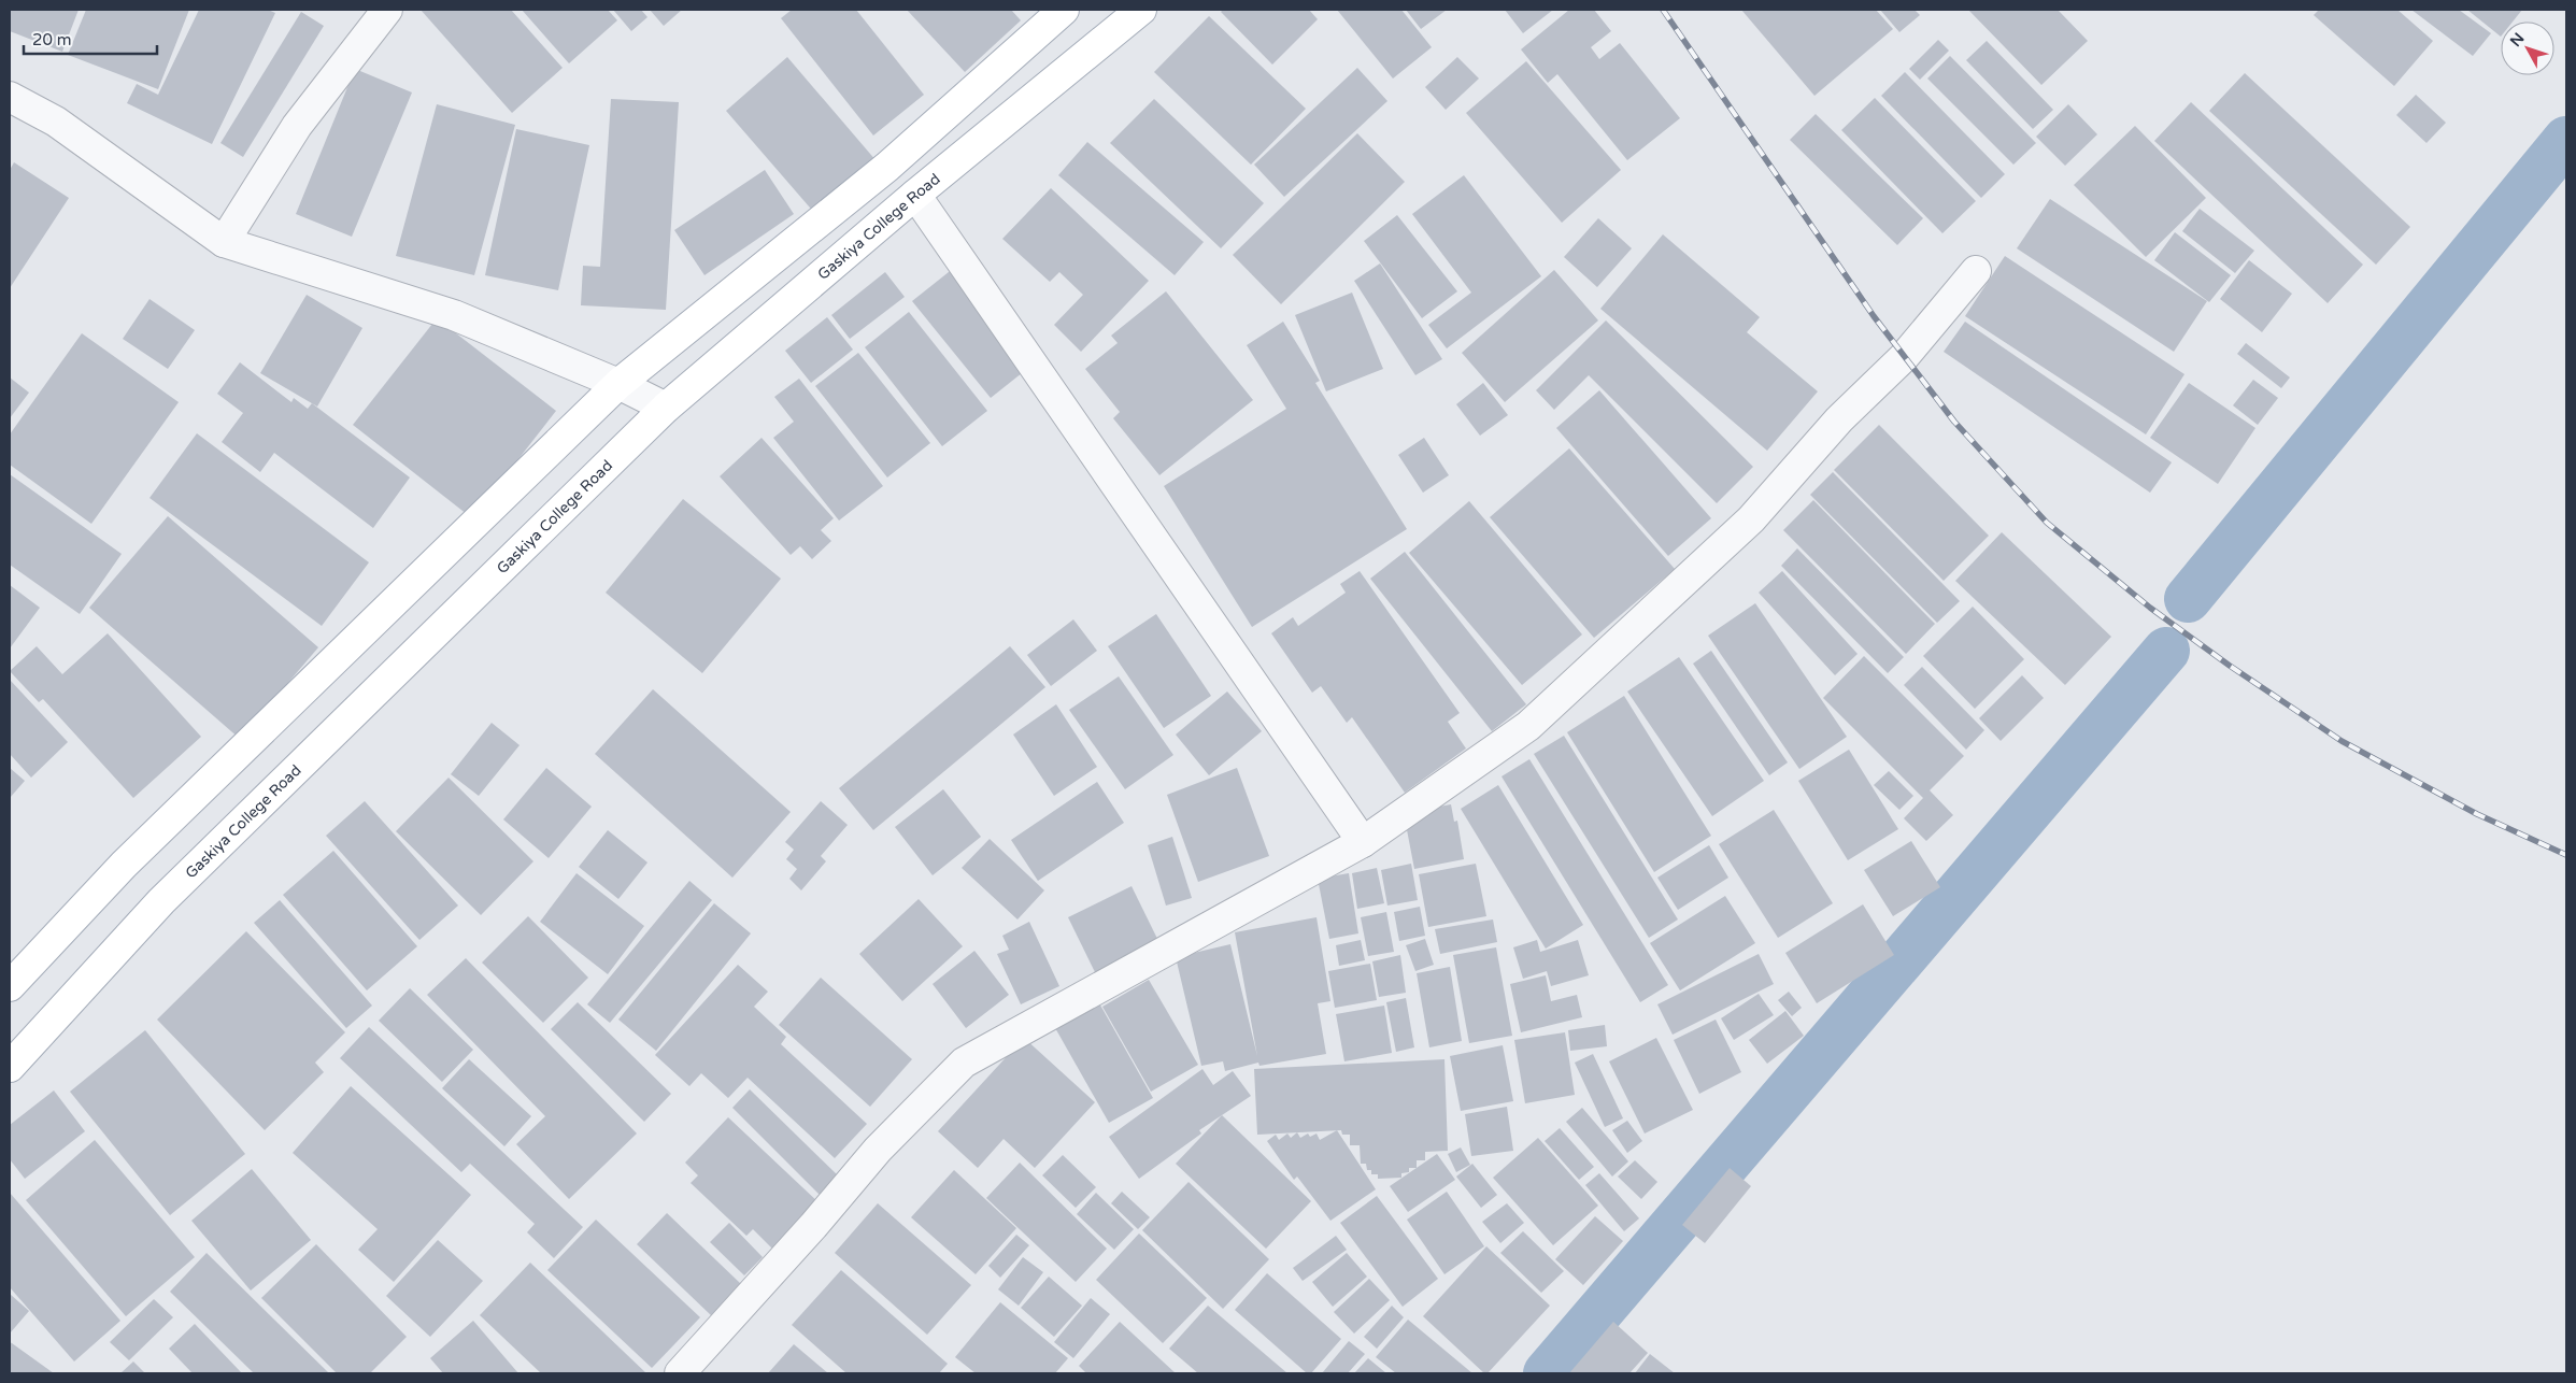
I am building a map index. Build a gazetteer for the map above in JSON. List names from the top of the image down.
{
  "streets": {
    "main road": ["Gaskiya College Road"]
  },
  "scale_bar": "20 m",
  "north": "top left"
}
